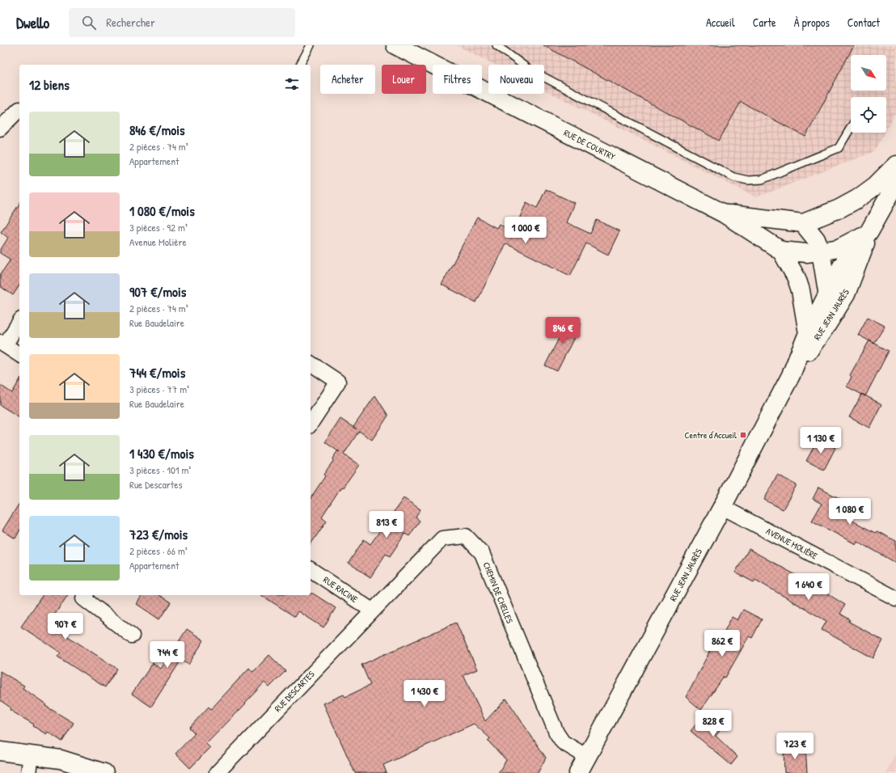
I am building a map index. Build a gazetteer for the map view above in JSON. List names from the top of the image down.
{
  "streets": {
    "main road": ["RUE DE COURTRY", "RUE JEAN JAURÈS"],
    "street": [
      "AVENUE MOLIÈRE",
      "RUE RACINE",
      "CHEMIN DE CHELLES",
      "RUE DESCARTES"
    ]
  },
  "crossings": [
    ["RUE DE COURTRY", "RUE JEAN JAURÈS"],
    ["RUE JEAN JAURÈS", "AVENUE MOLIÈRE"],
    ["RUE JEAN JAURÈS", "CHEMIN DE CHELLES"],
    ["RUE RACINE", "CHEMIN DE CHELLES"],
    ["RUE RACINE", "RUE DESCARTES"],
    ["CHEMIN DE CHELLES", "RUE DESCARTES"]
  ],
  "places": {
    "transit": ["Centre d'Accueil"]
  },
  "north": "bottom right",
  "page": {
    "header": "Dwello",
    "search": "Rechercher",
    "nav": [
      "Accueil",
      "Carte",
      "À propos",
      "Contact"
    ],
    "chip": [
      "Acheter",
      "Louer",
      "Filtres",
      "Nouveau"
    ],
    "heading": "12 biens",
    "list": [
      {
        "name": "846 €/mois",
        "note": "2 pièces · 74 m² · Appartement"
      },
      {
        "name": "1 080 €/mois",
        "note": "3 pièces · 92 m² · Avenue Molière"
      },
      {
        "name": "907 €/mois",
        "note": "2 pièces · 74 m² · Rue Baudelaire"
      },
      {
        "name": "744 €/mois",
        "note": "3 pièces · 77 m² · Rue Baudelaire"
      },
      {
        "name": "1 430 €/mois",
        "note": "3 pièces · 101 m² · Rue Descartes"
      },
      {
        "name": "723 €/mois",
        "note": "2 pièces · 66 m² · Appartement"
      }
    ],
    "price": [
      "1 000 €",
      "846 €",
      "1 130 €",
      "1 080 €",
      "813 €",
      "1 640 €",
      "907 €",
      "862 €",
      "744 €",
      "1 430 €",
      "828 €",
      "723 €"
    ]
  }
}
